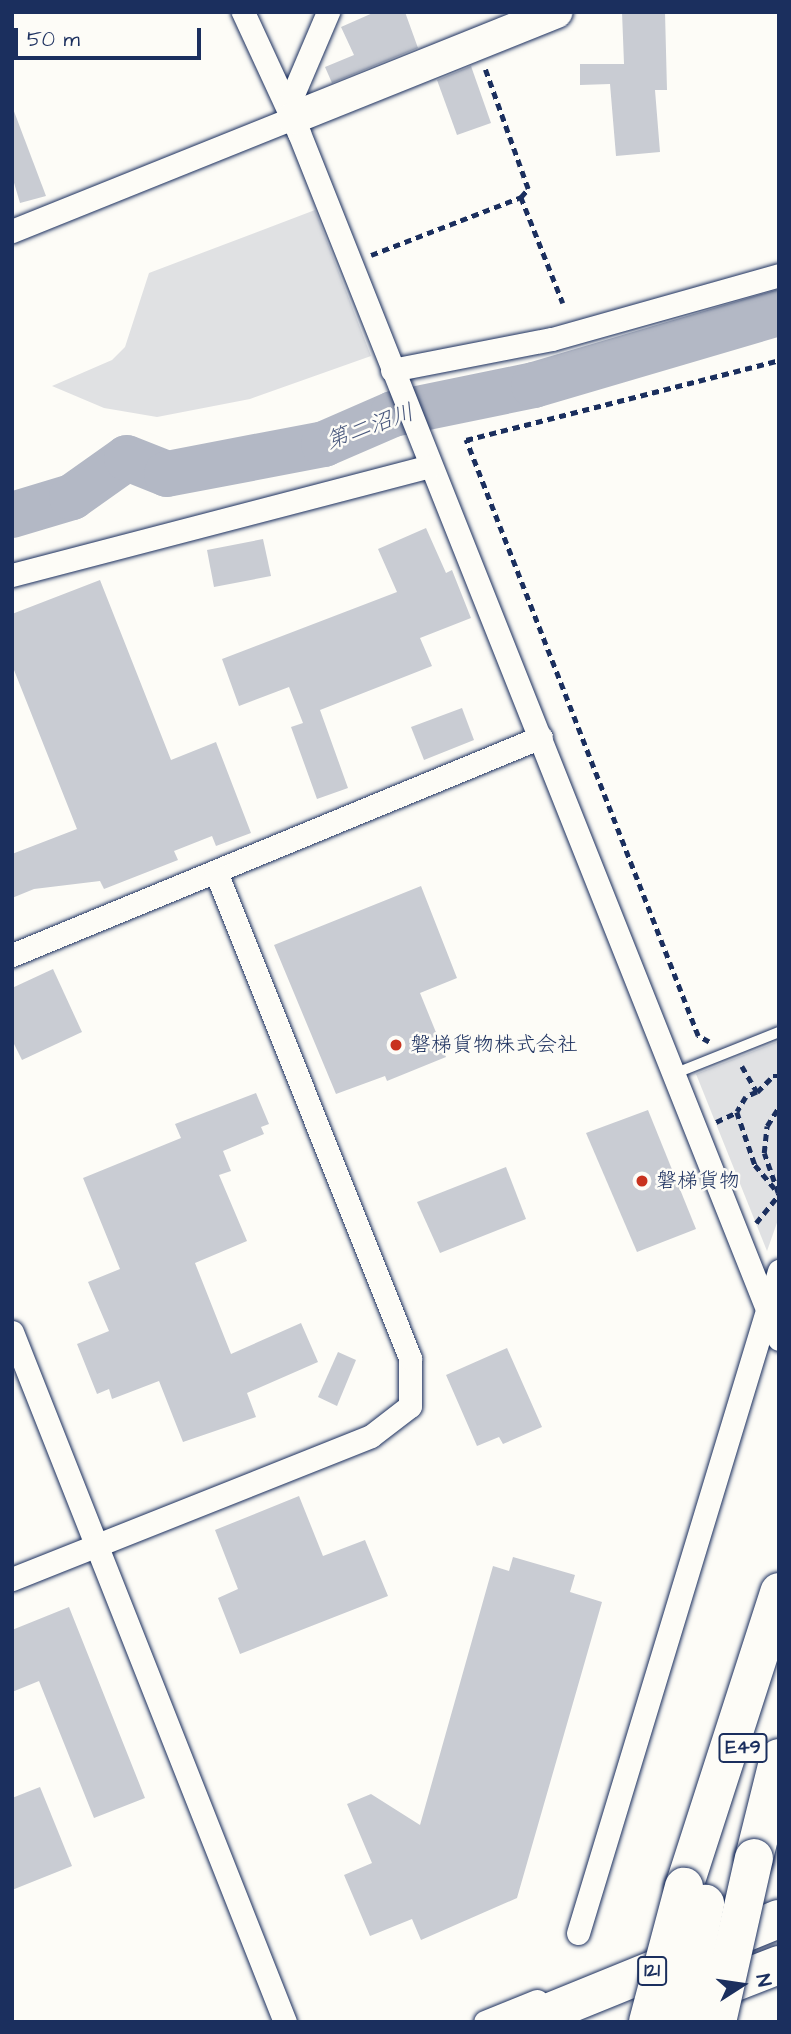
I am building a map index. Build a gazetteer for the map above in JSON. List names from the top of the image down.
{
  "streets": {
    "highway": ["E49", "121"]
  },
  "water": ["第二沼川"],
  "places": ["磐梯貨物株式会社", "磐梯貨物"],
  "scale_bar": "50 m",
  "north": "right"
}
